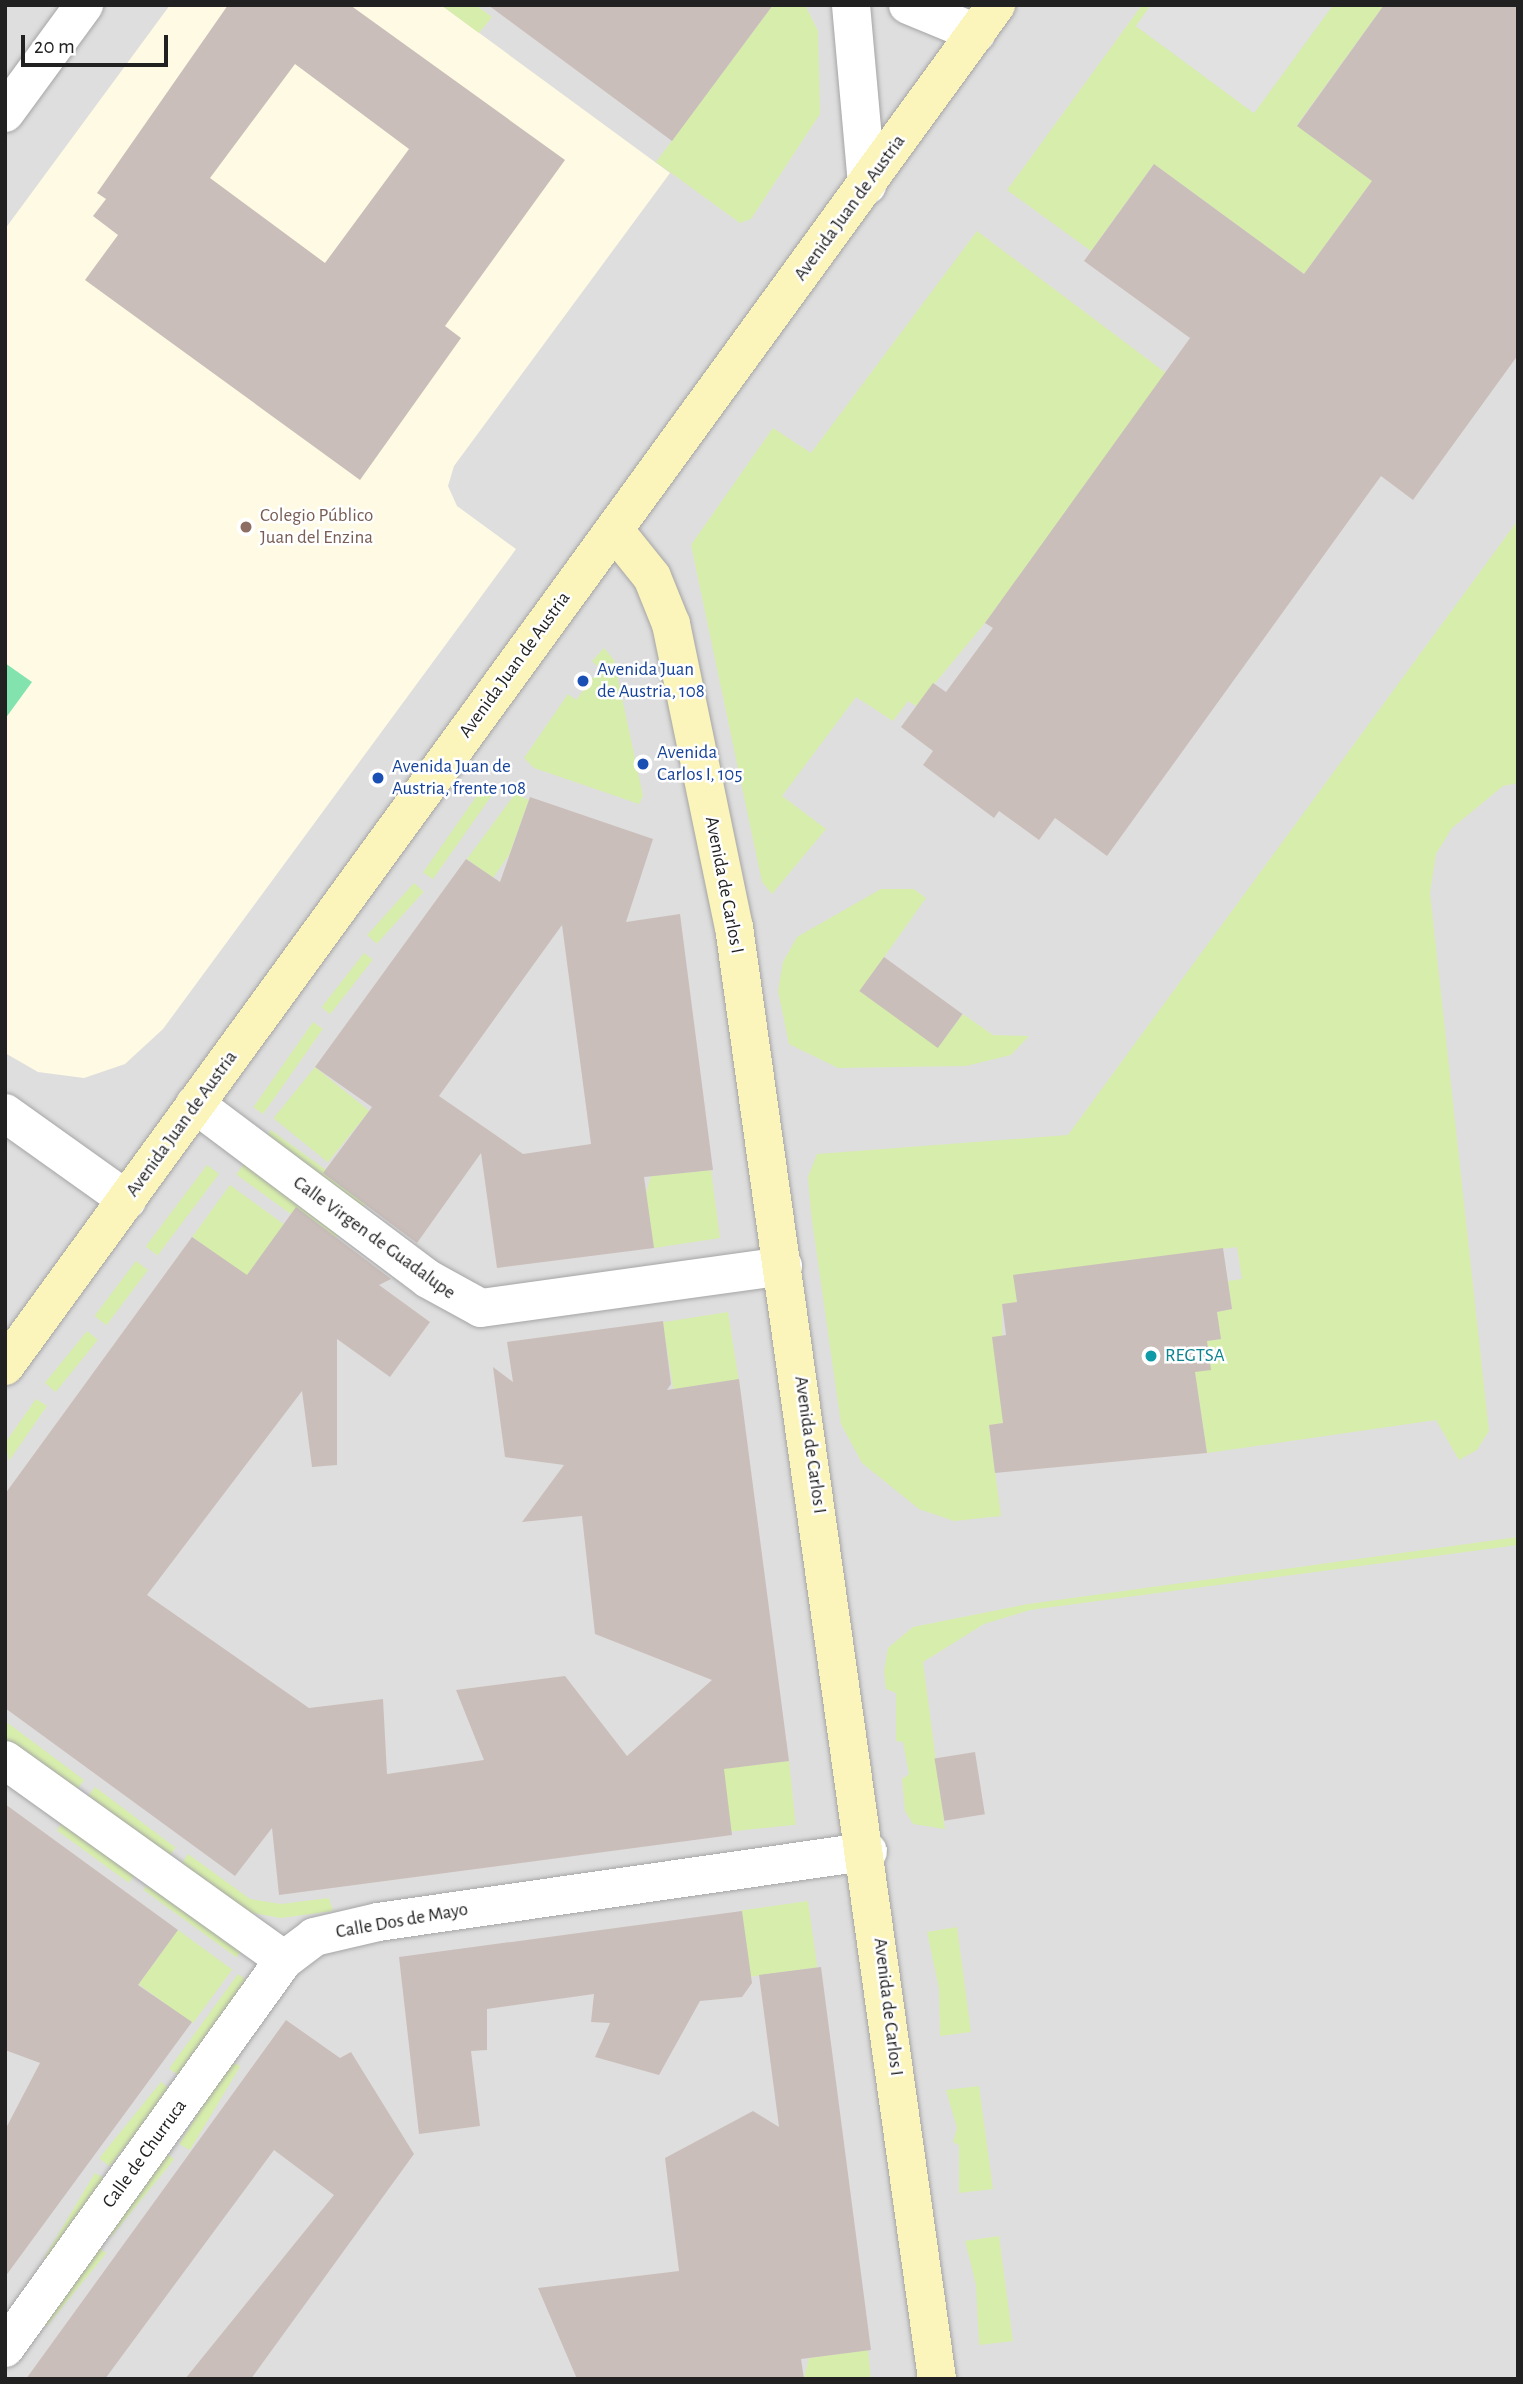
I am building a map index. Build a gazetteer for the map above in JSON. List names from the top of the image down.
{
  "streets": {
    "main road": ["Avenida Juan de Austria", "Avenida de Carlos I"],
    "street": ["Calle Virgen de Guadalupe", "Calle Dos de Mayo", "Calle de Churruca"]
  },
  "crossings": [
    ["Avenida Juan de Austria", "Avenida de Carlos I"],
    ["Avenida Juan de Austria", "Calle Virgen de Guadalupe"],
    ["Avenida de Carlos I", "Calle Virgen de Guadalupe"],
    ["Avenida de Carlos I", "Calle Dos de Mayo"],
    ["Calle Dos de Mayo", "Calle de Churruca"]
  ],
  "places": [
    "Colegio Público Juan del Enzina",
    "Avenida Juan de Austria, 108",
    "Avenida Carlos I, 105",
    "Avenida Juan de Austria, frente 108",
    "REGTSA"
  ],
  "scale_bar": "20 m"
}
